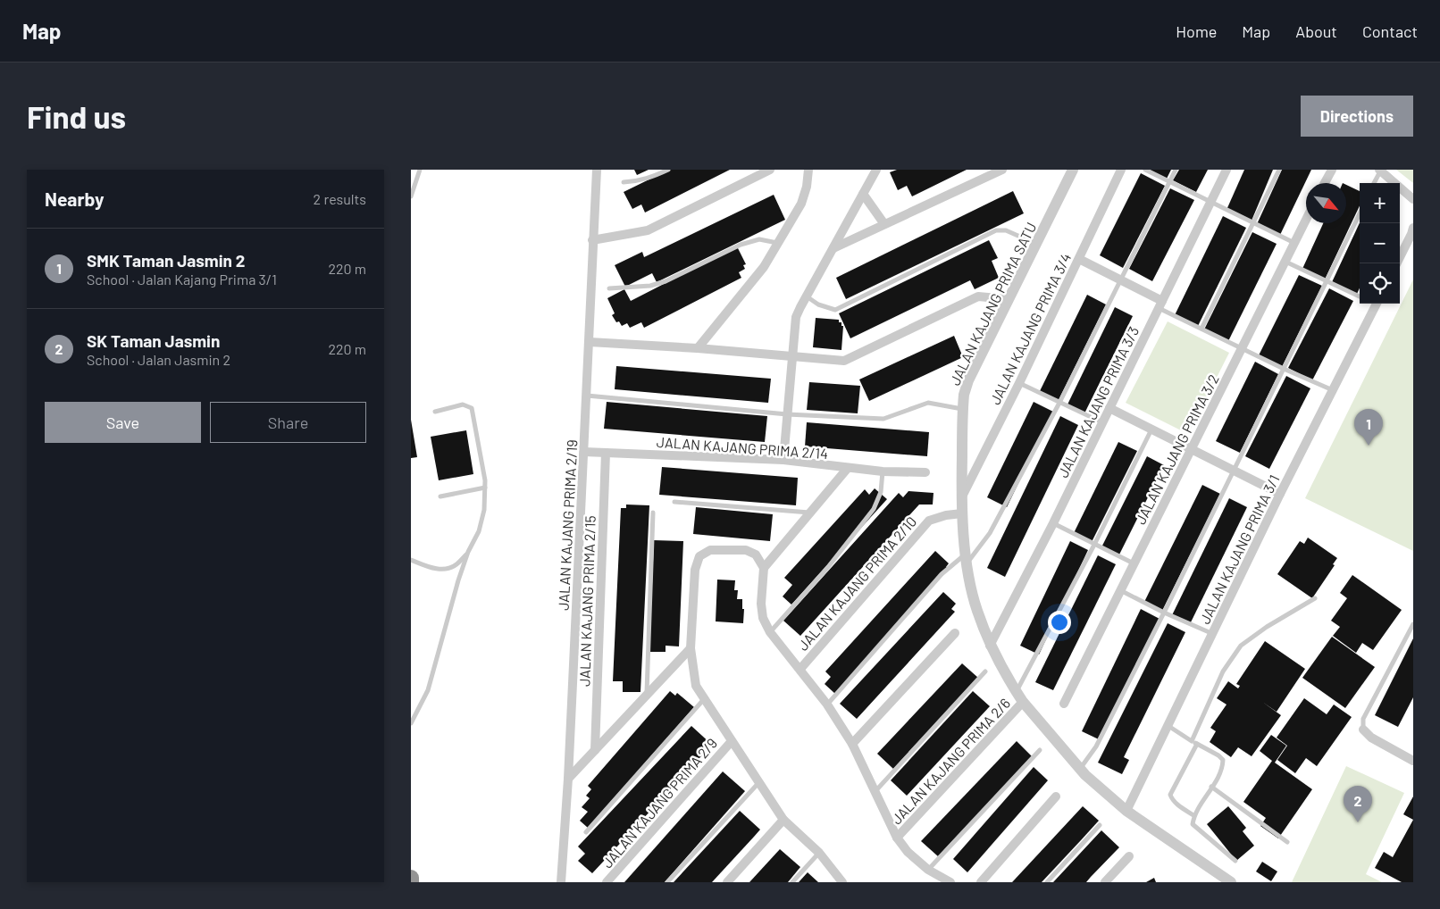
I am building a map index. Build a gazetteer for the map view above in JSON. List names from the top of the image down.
{
  "streets": {
    "street": [
      "JALAN KAJANG PRIMA SATU",
      "JALAN KAJANG PRIMA 3/4",
      "JALAN KAJANG PRIMA 3/3",
      "JALAN KAJANG PRIMA 2/14",
      "JALAN KAJANG PRIMA 3/2",
      "JALAN KAJANG PRIMA 2/19",
      "JALAN KAJANG PRIMA 3/1",
      "JALAN KAJANG PRIMA 2/10",
      "JALAN KAJANG PRIMA 2/15",
      "JALAN KAJANG PRIMA 2/6",
      "JALAN KAJANG PRIMA 2/9"
    ]
  },
  "crossings": [
    ["JALAN KAJANG PRIMA SATU", "JALAN KAJANG PRIMA 3/4"],
    ["JALAN KAJANG PRIMA SATU", "JALAN KAJANG PRIMA 3/3"],
    ["JALAN KAJANG PRIMA SATU", "JALAN KAJANG PRIMA 3/1"],
    ["JALAN KAJANG PRIMA SATU", "JALAN KAJANG PRIMA 2/10"],
    ["JALAN KAJANG PRIMA SATU", "JALAN KAJANG PRIMA 2/6"],
    ["JALAN KAJANG PRIMA 2/14", "JALAN KAJANG PRIMA 2/19"],
    ["JALAN KAJANG PRIMA 2/14", "JALAN KAJANG PRIMA 2/15"]
  ],
  "north": "bottom right",
  "page": {
    "header": "Map",
    "nav": [
      "Home",
      "Map",
      "About",
      "Contact"
    ],
    "buttons": [
      "Directions",
      ["Save", "Share"]
    ],
    "title": "Find us",
    "heading": ["Nearby", "2 results"],
    "map_buttons": ["+", "−"],
    "list": [
      {
        "mark": "1",
        "name": "SMK Taman Jasmin 2",
        "note": "School · Jalan Kajang Prima 3/1",
        "value": "220 m"
      },
      {
        "mark": "2",
        "name": "SK Taman Jasmin",
        "note": "School · Jalan Jasmin 2",
        "value": "220 m"
      }
    ],
    "pins": ["1", "2"]
  }
}
